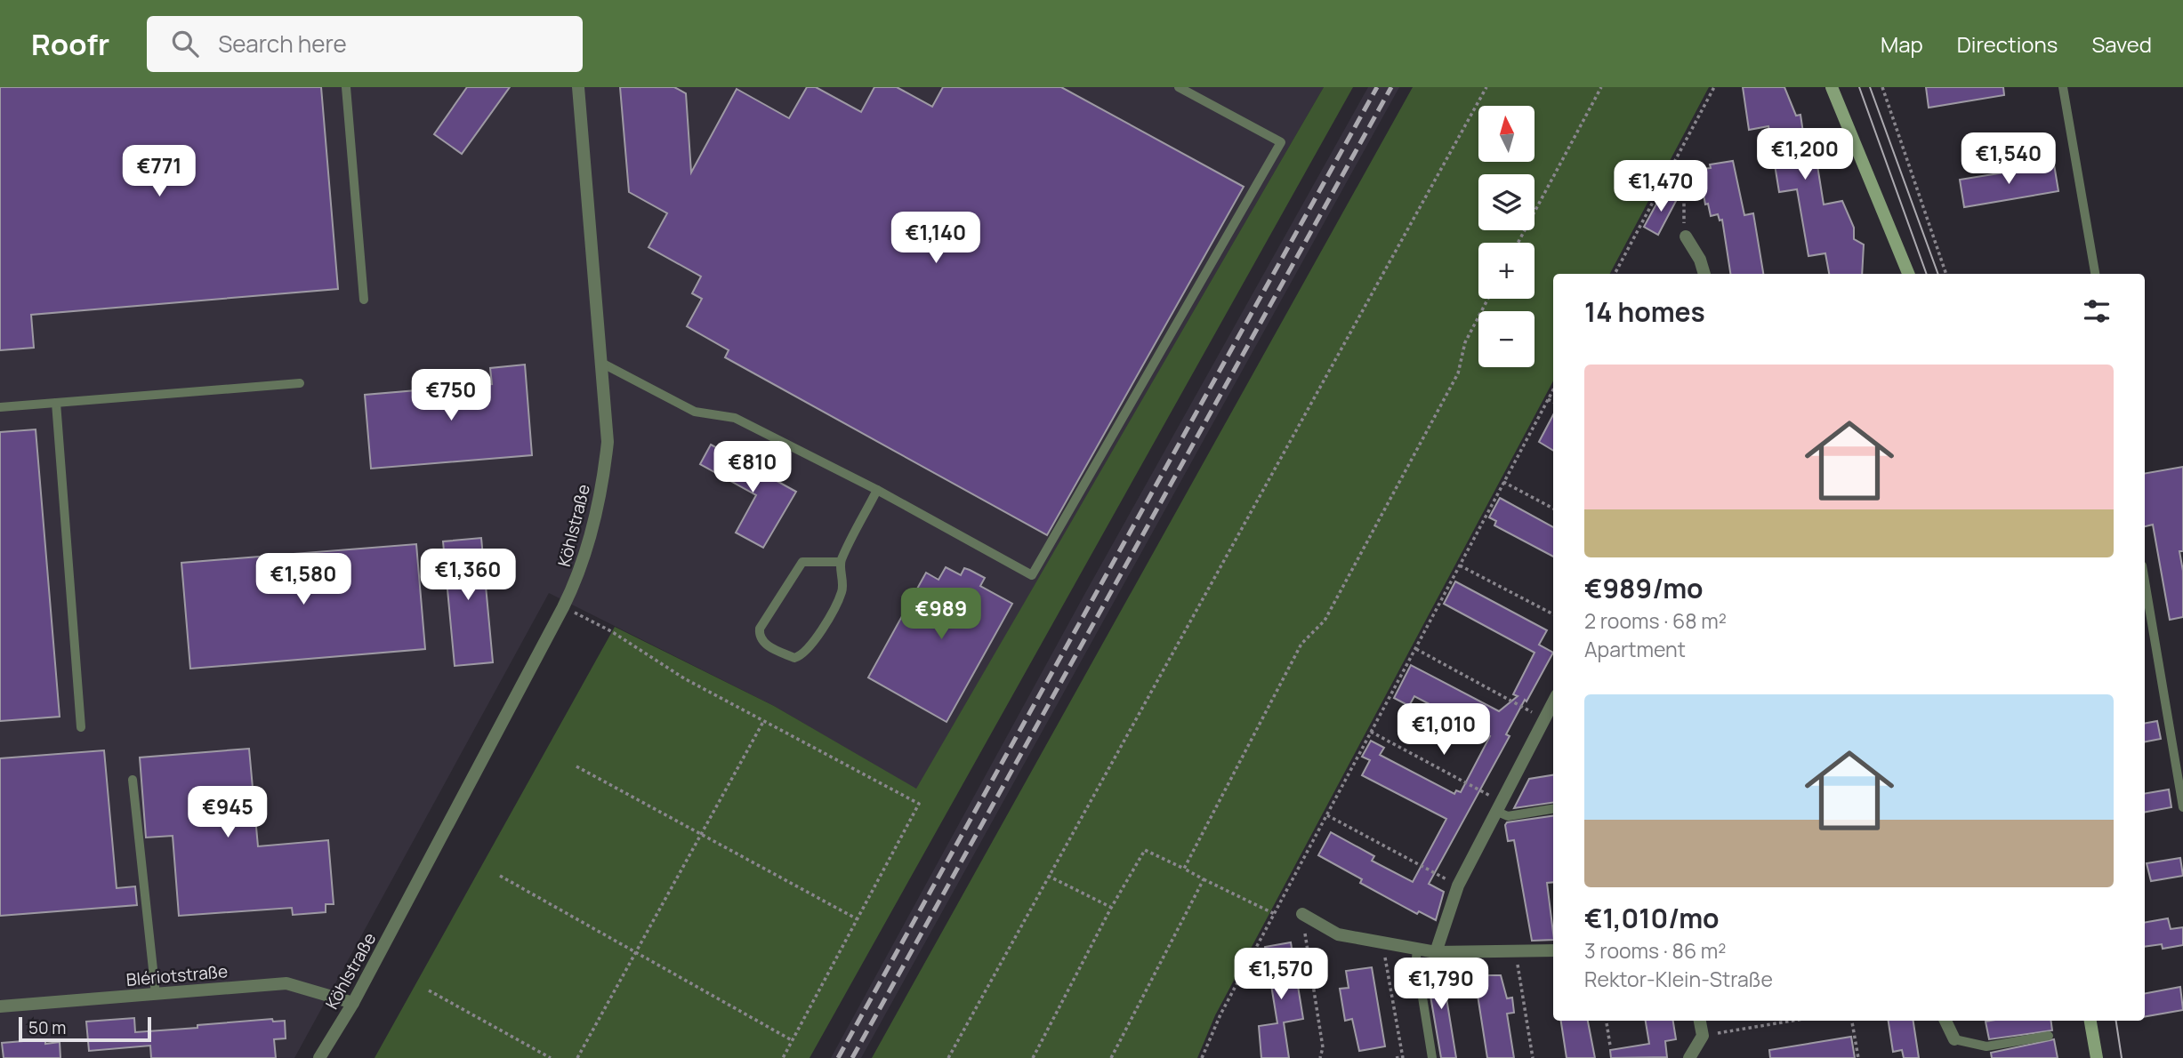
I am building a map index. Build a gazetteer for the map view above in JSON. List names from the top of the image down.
{
  "streets": {
    "street": ["Köhlstraße", "Blériotstraße"]
  },
  "crossings": [
    ["Köhlstraße", "Blériotstraße"]
  ],
  "scale_bar": "50 m",
  "north": "top",
  "page": {
    "header": "Roofr",
    "search": "Search here",
    "nav": ["Map", "Directions", "Saved"],
    "map_buttons": ["+", "−"],
    "price": [
      "€1,200",
      "€1,540",
      "€771",
      "€1,470",
      "€1,140",
      "€750",
      "€810",
      "€1,360",
      "€1,580",
      "€989",
      "€1,010",
      "€945",
      "€1,570",
      "€1,790"
    ],
    "heading": "14 homes",
    "list": [
      {
        "name": "€989/mo",
        "note": "2 rooms · 68 m² · Apartment"
      },
      {
        "name": "€1,010/mo",
        "note": "3 rooms · 86 m² · Rektor-Klein-Straße"
      }
    ],
    "scale": "50 m"
  }
}
